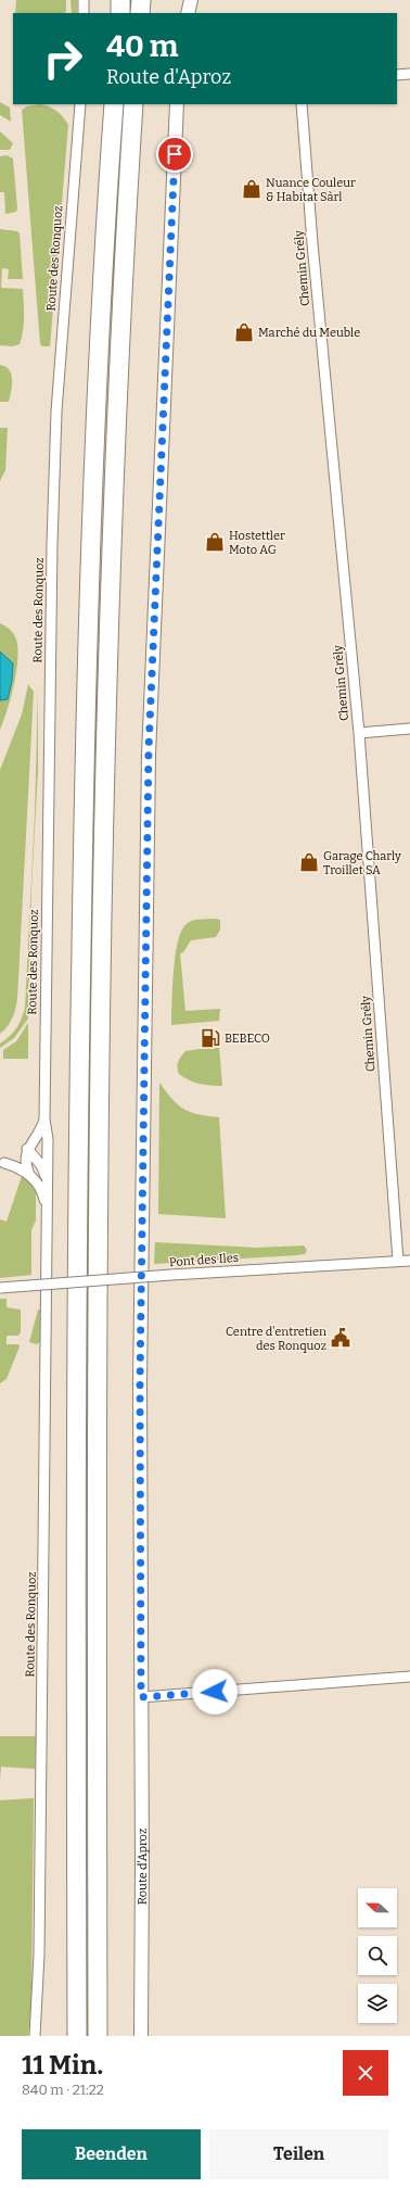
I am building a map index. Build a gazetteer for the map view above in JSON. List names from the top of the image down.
{
  "streets": {
    "street": [
      "Route des Ronquoz",
      "Chemin Grély",
      "Pont des Iles",
      "Route d'Aproz"
    ]
  },
  "crossings": [
    ["Chemin Grély", "Pont des Iles"]
  ],
  "places": {
    "shop": [
      "Nuance Couleur & Habitat Sàrl",
      "Marché du Meuble",
      "Hostettler Moto AG",
      "Garage Charly Troillet SA"
    ],
    "fuel station": ["BEBECO"],
    "public building": ["Centre d'entretien des Ronquoz"]
  },
  "north": "left",
  "page": {
    "turn": ["40 m", "Route d'Aproz"],
    "heading": ["11 Min.", "840 m · 21:22"],
    "buttons": ["Beenden", "Teilen"]
  }
}
